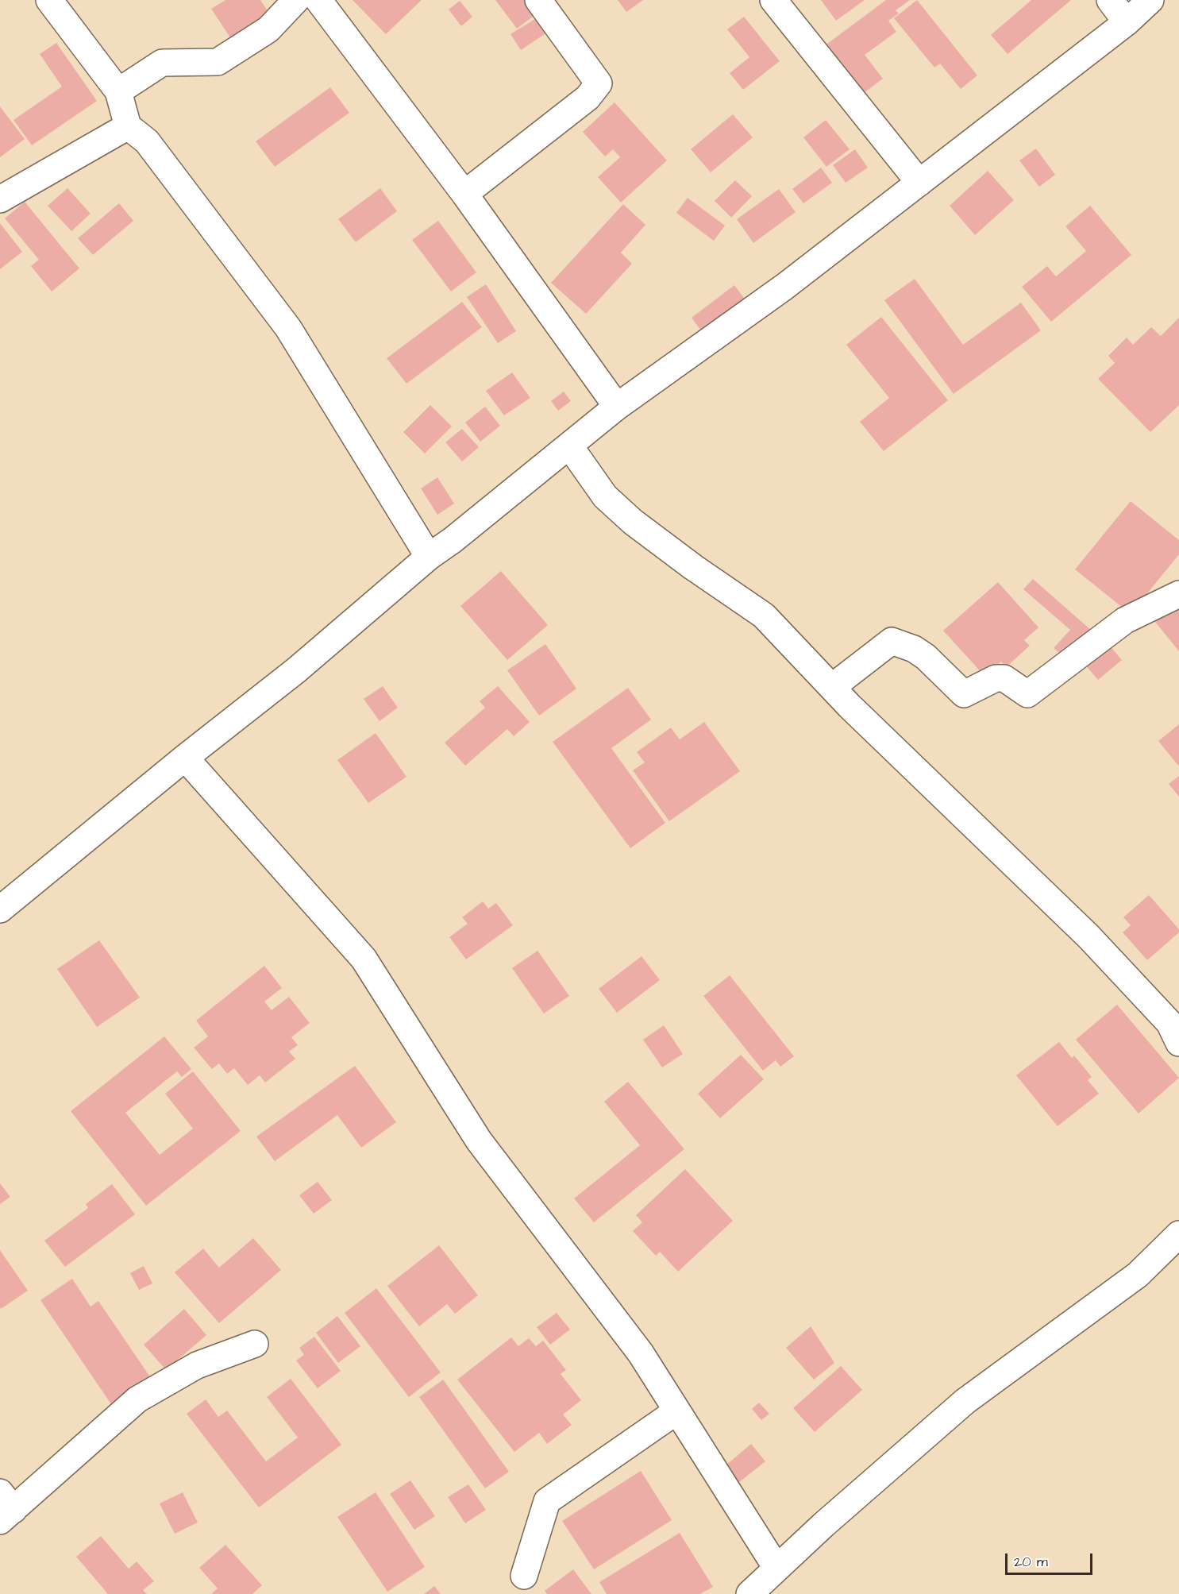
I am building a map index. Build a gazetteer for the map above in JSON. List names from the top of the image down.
{
  "scale_bar": "20 m"
}
